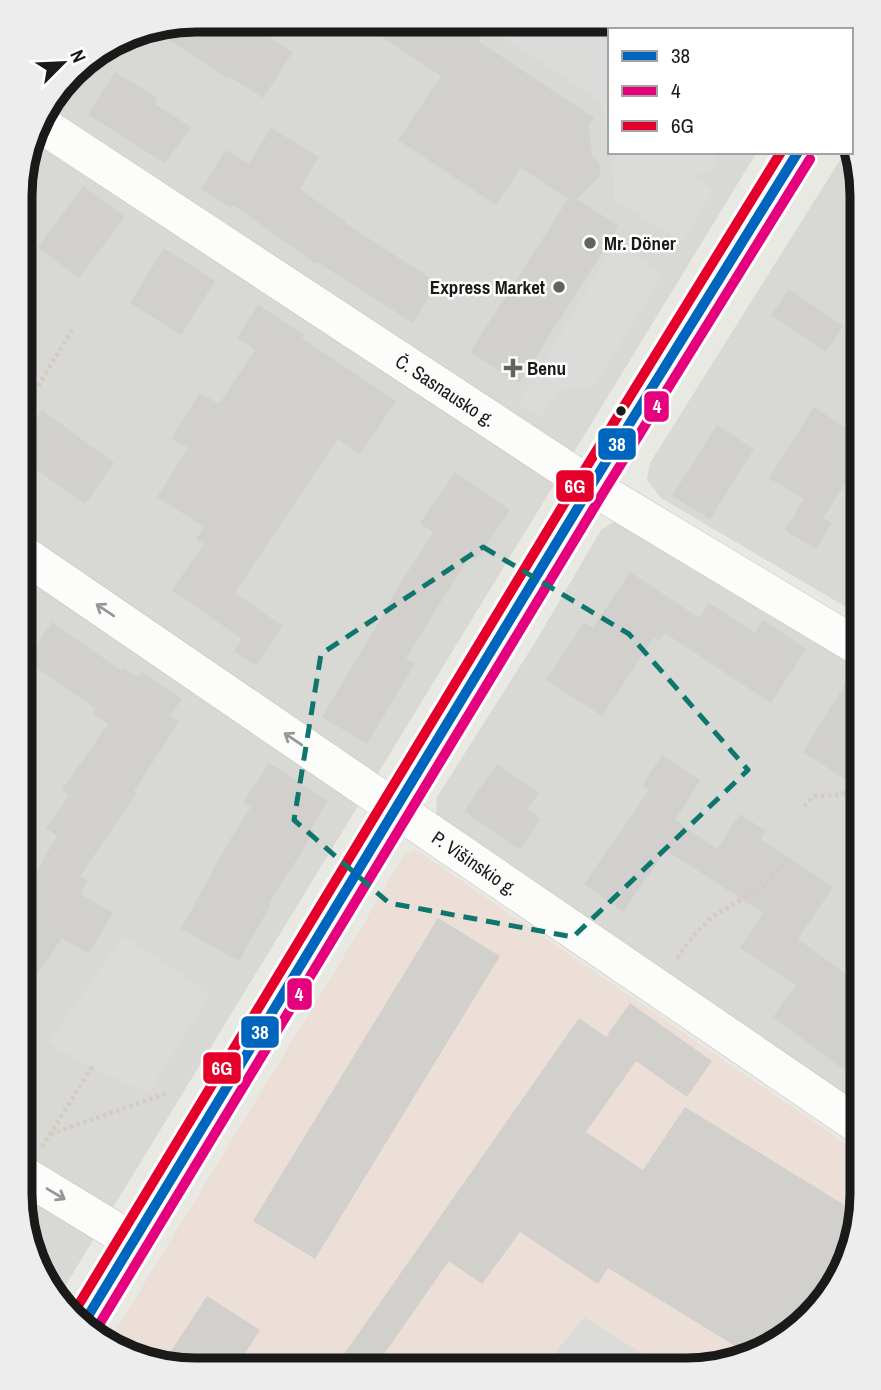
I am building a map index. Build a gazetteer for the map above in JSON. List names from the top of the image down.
{
  "streets": {
    "street": ["Č. Sasnausko g.", "P. Višinskio g."]
  },
  "one_way": ["P. Višinskio g."],
  "places": {
    "other": ["Mr. Döner", "Express Market"],
    "health": ["Benu"]
  },
  "lines": ["transit line 38", "transit line 6G", "transit line 4"],
  "legend": ["38", "4", "6G"],
  "north": "top right"
}
